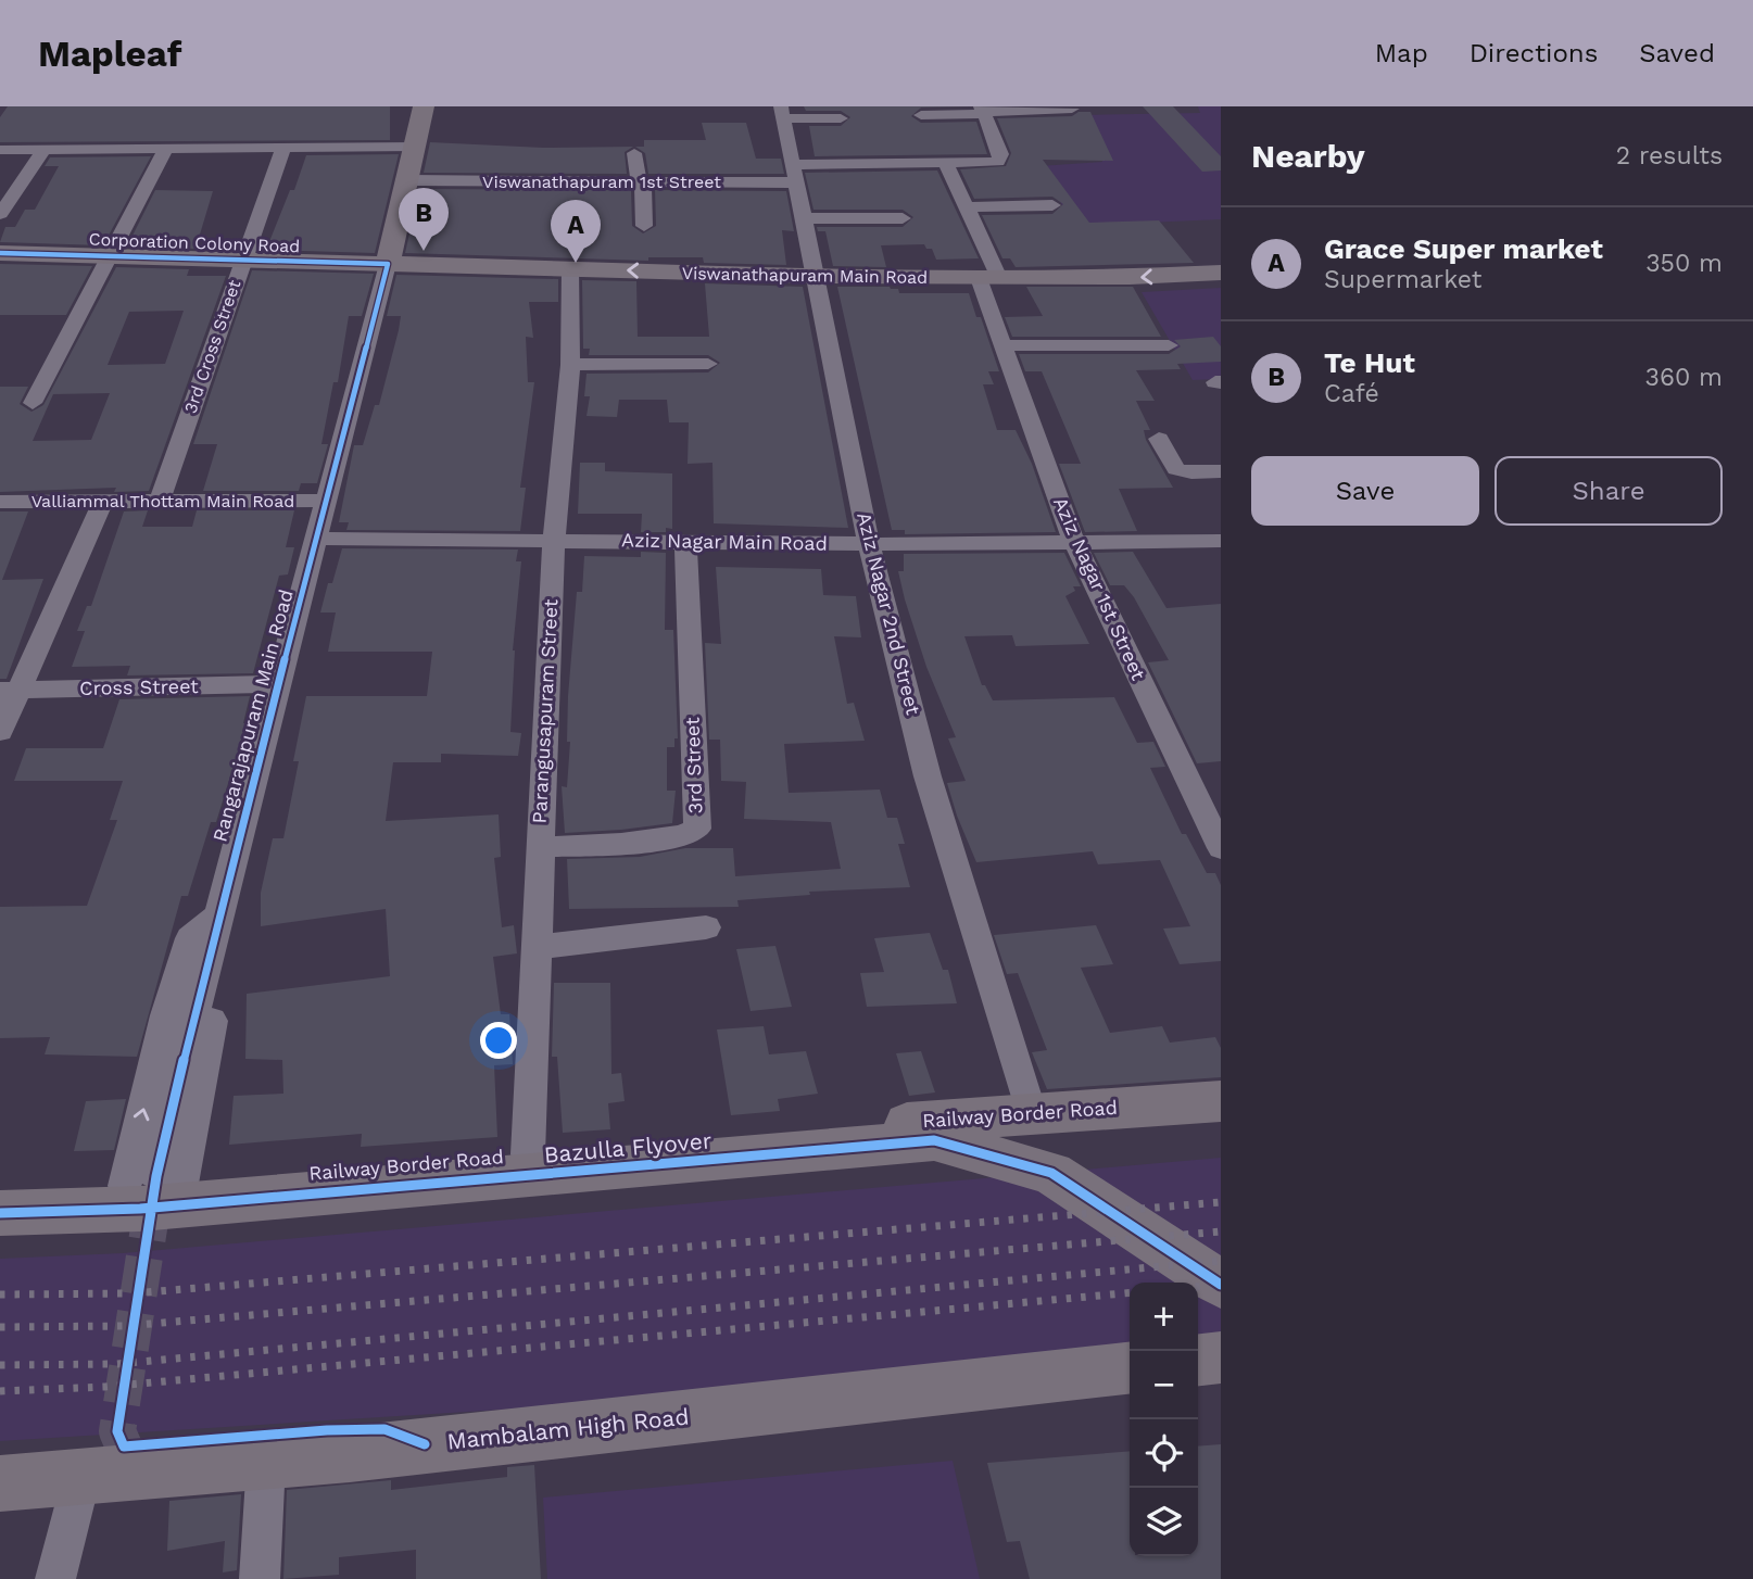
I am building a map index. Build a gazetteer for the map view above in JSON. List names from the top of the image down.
{
  "streets": {
    "street": [
      "Viswanathapuram 1st Street",
      "Corporation Colony Road",
      "Viswanathapuram Main Road",
      "3rd Cross Street",
      "Valliammal Thottam Main Road",
      "Aziz Nagar Main Road",
      "Aziz Nagar 1st Street",
      "Aziz Nagar 2nd Street",
      "Cross Street",
      "Parangusapuram Street",
      "Rangarajapuram Main Road",
      "3rd Street",
      "Railway Border Road",
      "Bazulla Flyover",
      "Mambalam High Road"
    ]
  },
  "crossings": [
    ["Viswanathapuram 1st Street", "Aziz Nagar 2nd Street"],
    ["Viswanathapuram 1st Street", "Rangarajapuram Main Road"],
    ["Corporation Colony Road", "Viswanathapuram Main Road"],
    ["Corporation Colony Road", "3rd Cross Street"],
    ["Corporation Colony Road", "Rangarajapuram Main Road"],
    ["Viswanathapuram Main Road", "Aziz Nagar 1st Street"],
    ["Viswanathapuram Main Road", "Aziz Nagar 2nd Street"],
    ["Viswanathapuram Main Road", "Parangusapuram Street"],
    ["Viswanathapuram Main Road", "Rangarajapuram Main Road"],
    ["3rd Cross Street", "Valliammal Thottam Main Road"],
    ["Valliammal Thottam Main Road", "Rangarajapuram Main Road"],
    ["Aziz Nagar Main Road", "Aziz Nagar 1st Street"],
    ["Aziz Nagar Main Road", "Aziz Nagar 2nd Street"],
    ["Aziz Nagar Main Road", "Parangusapuram Street"],
    ["Aziz Nagar Main Road", "Rangarajapuram Main Road"],
    ["Aziz Nagar Main Road", "3rd Street"],
    ["Aziz Nagar 2nd Street", "Railway Border Road"],
    ["Cross Street", "Rangarajapuram Main Road"],
    ["Parangusapuram Street", "3rd Street"],
    ["Parangusapuram Street", "Railway Border Road"]
  ],
  "page": {
    "header": "Mapleaf",
    "nav": ["Map", "Directions", "Saved"],
    "heading": ["Nearby", "2 results"],
    "pins": ["B", "A"],
    "list": [
      {
        "mark": "A",
        "name": "Grace Super market",
        "note": "Supermarket",
        "value": "350 m"
      },
      {
        "mark": "B",
        "name": "Te Hut",
        "note": "Café",
        "value": "360 m"
      }
    ],
    "buttons": ["Save", "Share"],
    "map_buttons": ["+", "−"]
  }
}
